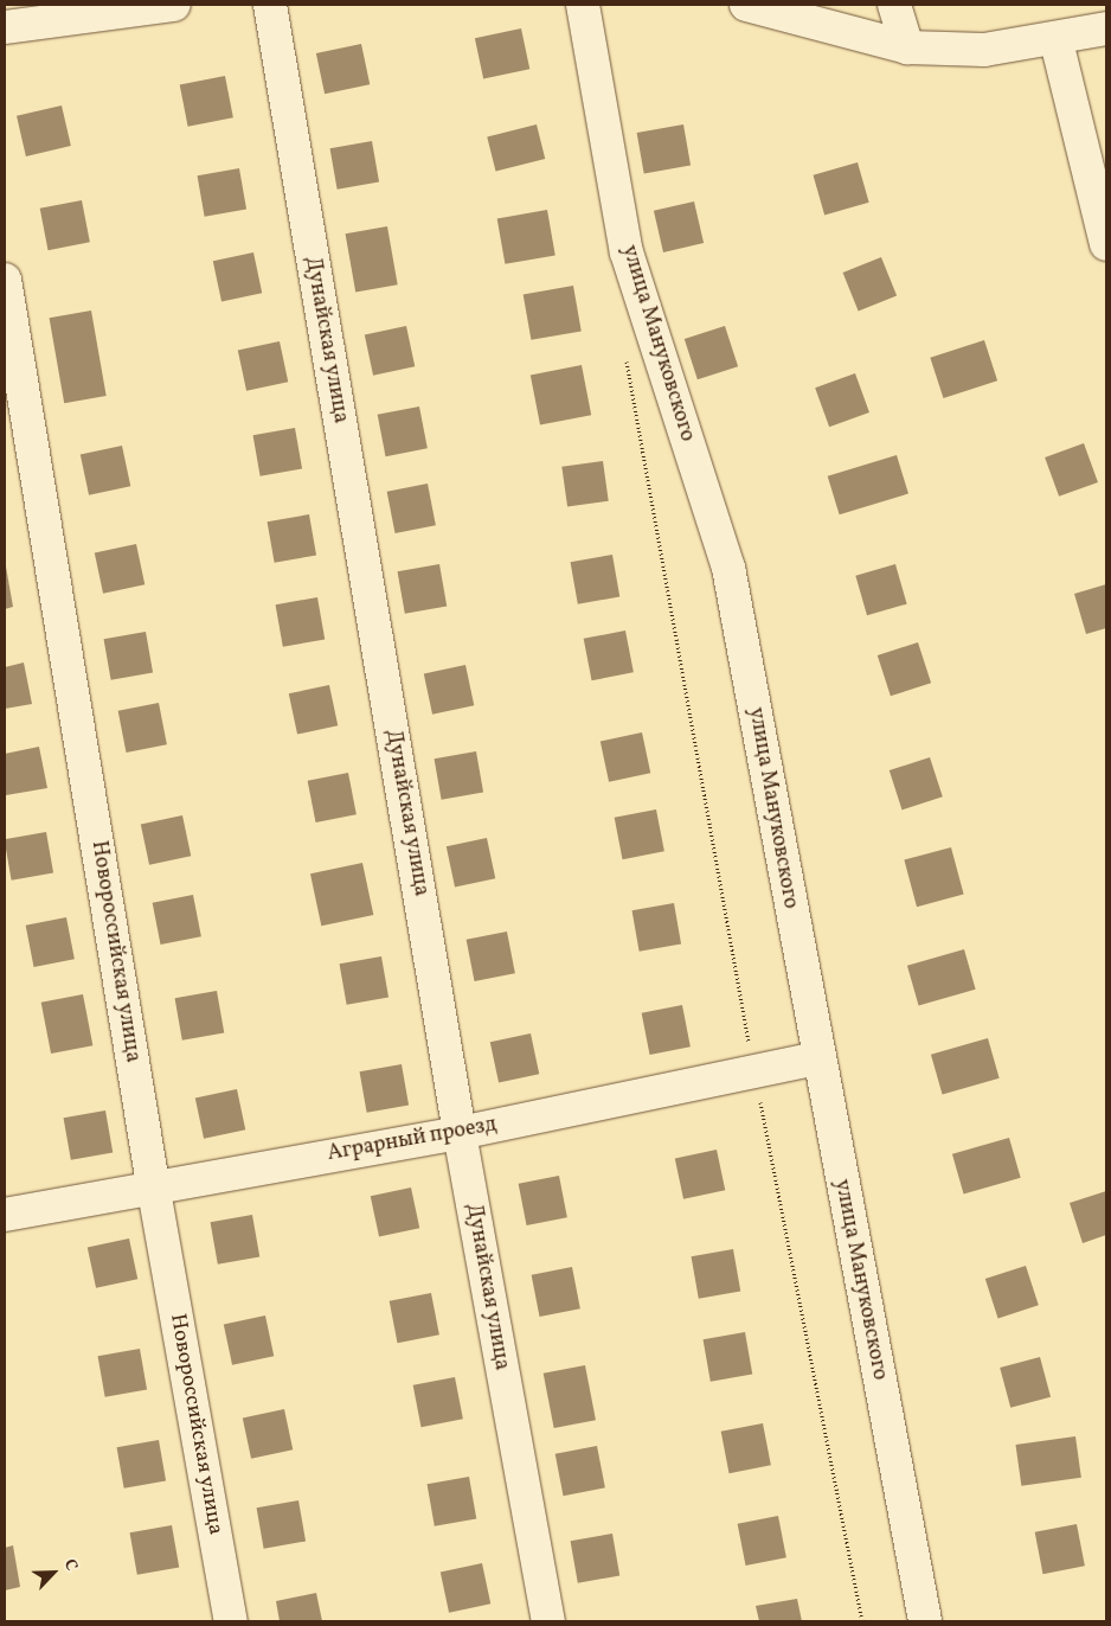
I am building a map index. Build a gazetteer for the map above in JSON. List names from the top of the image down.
{
  "streets": {
    "street": [
      "Дунайская улица",
      "улица Мануковского",
      "Новороссийская улица",
      "Аграрный проезд"
    ]
  },
  "crossings": [
    ["Дунайская улица", "Аграрный проезд"],
    ["улица Мануковского", "Аграрный проезд"],
    ["Новороссийская улица", "Аграрный проезд"]
  ],
  "north": "top right"
}
